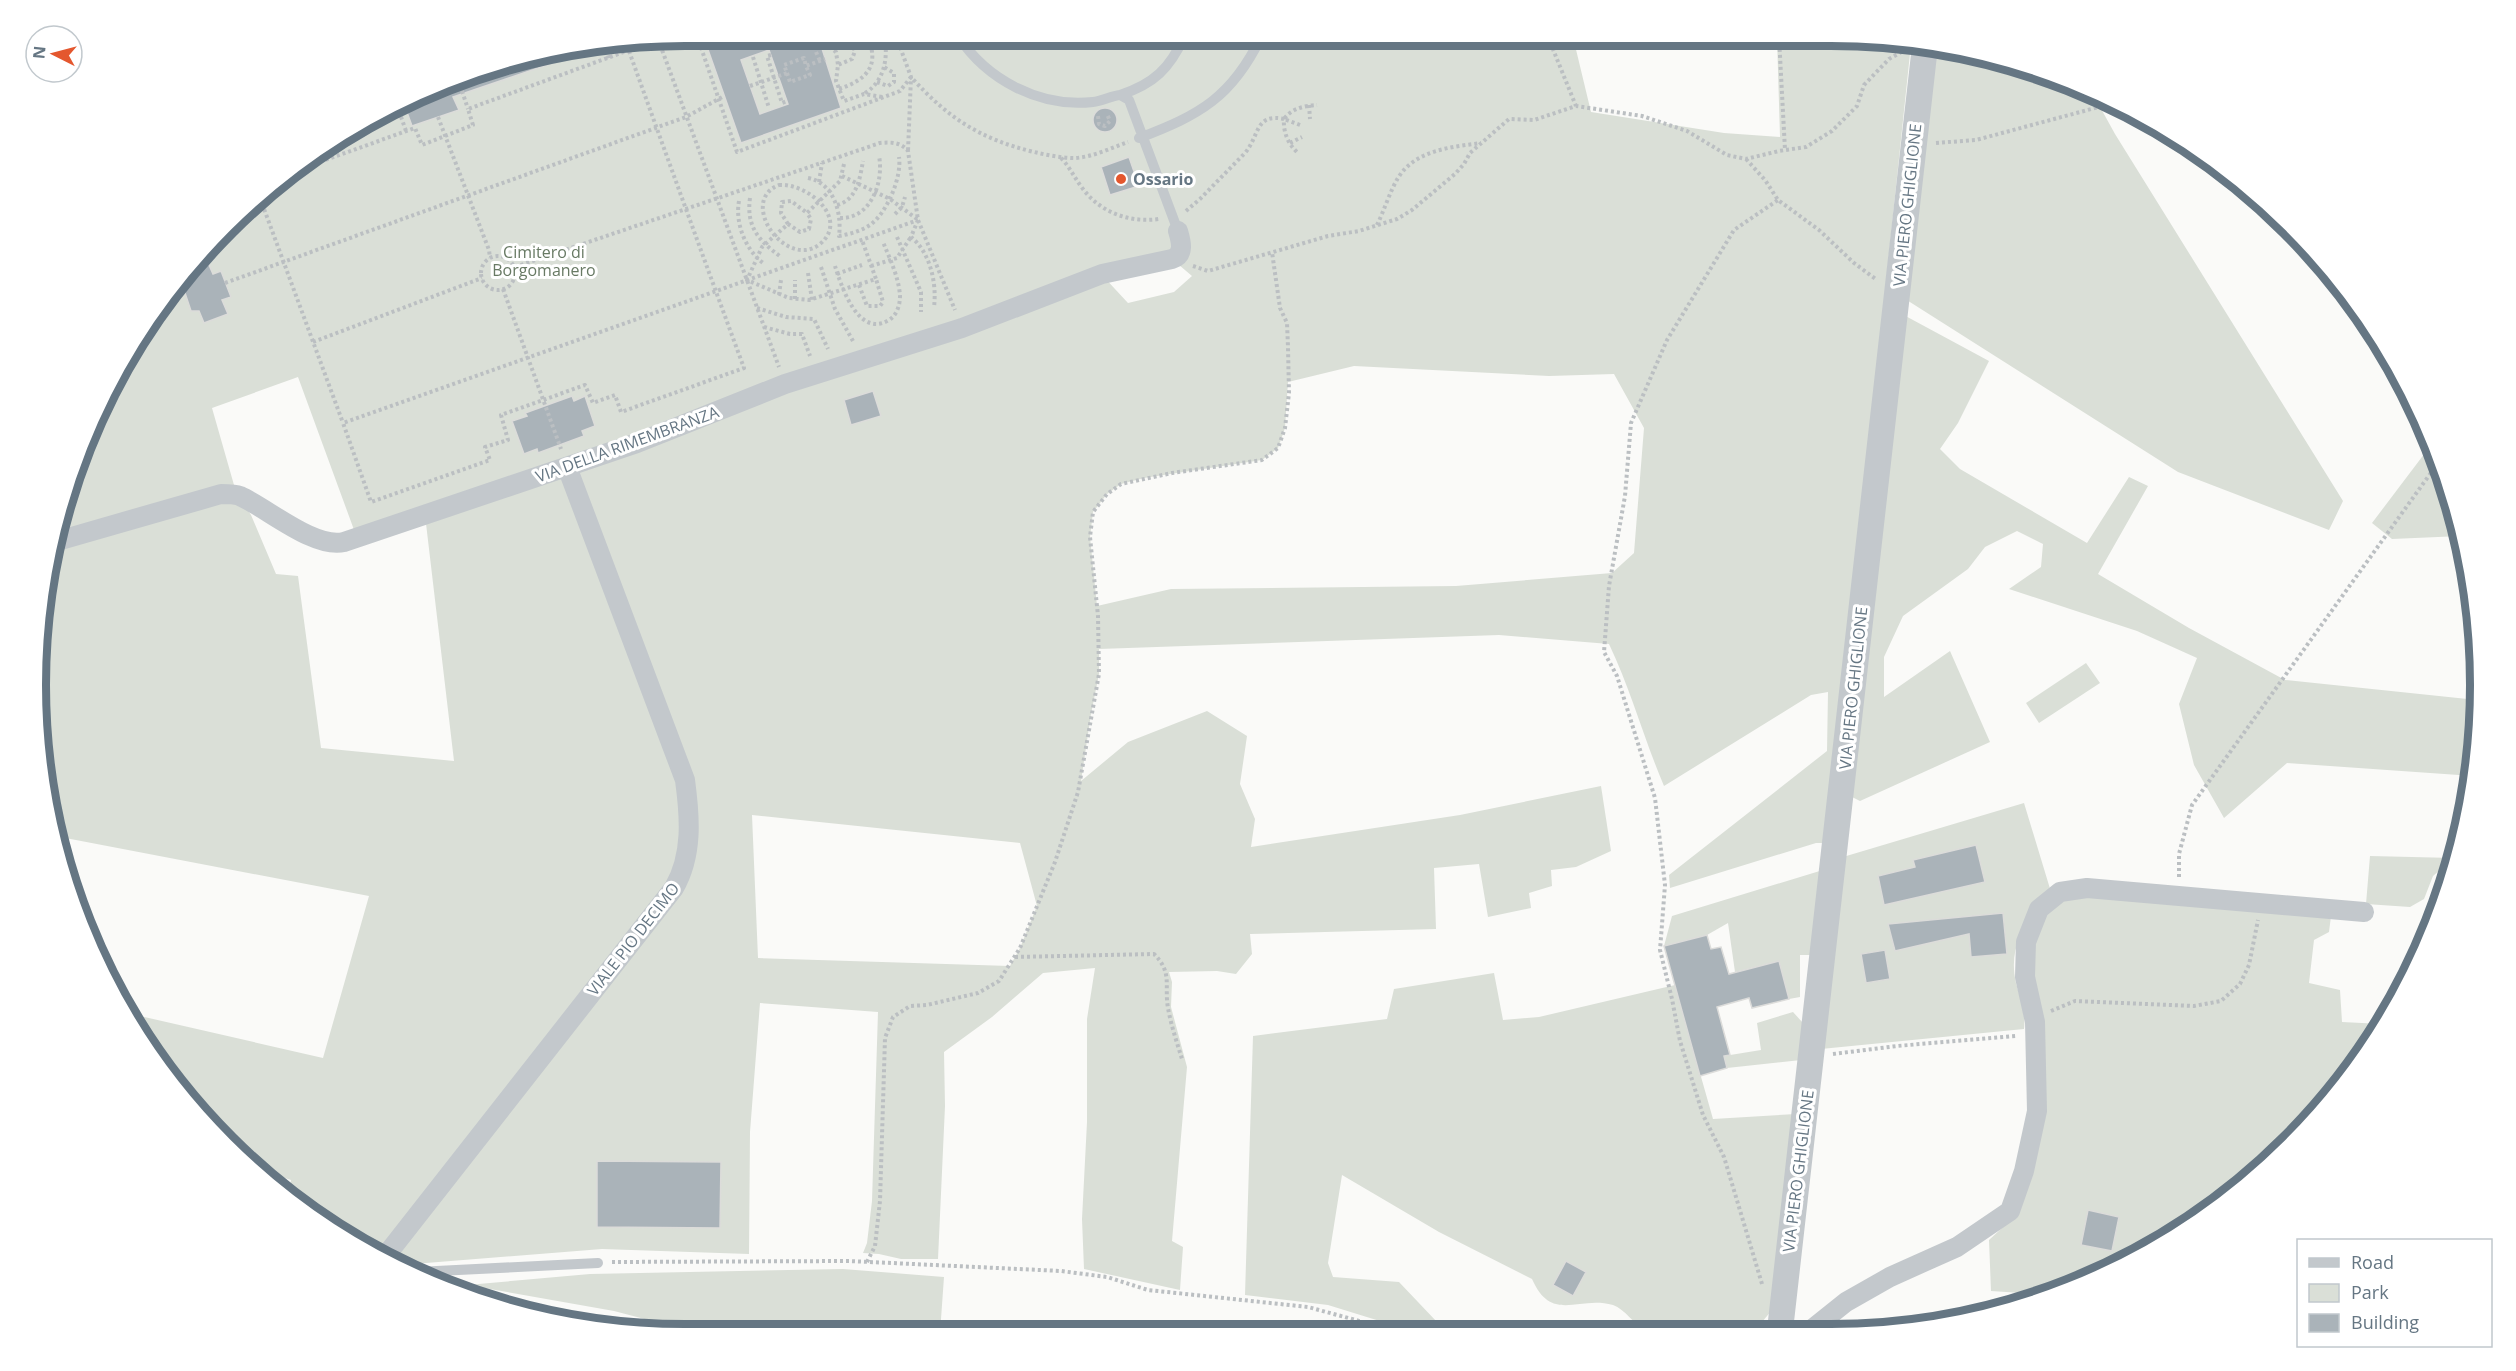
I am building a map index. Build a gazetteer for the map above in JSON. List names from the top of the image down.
{
  "streets": {
    "street": ["VIA PIERO GHIGLIONE", "VIA DELLA RIMEMBRANZA", "VIALE PIO DECIMO"]
  },
  "crossings": [
    ["VIA DELLA RIMEMBRANZA", "VIALE PIO DECIMO"]
  ],
  "parks": ["Cimitero di Borgomanero"],
  "places": ["Ossario"],
  "legend": ["Road", "Park", "Building"],
  "north": "left"
}
